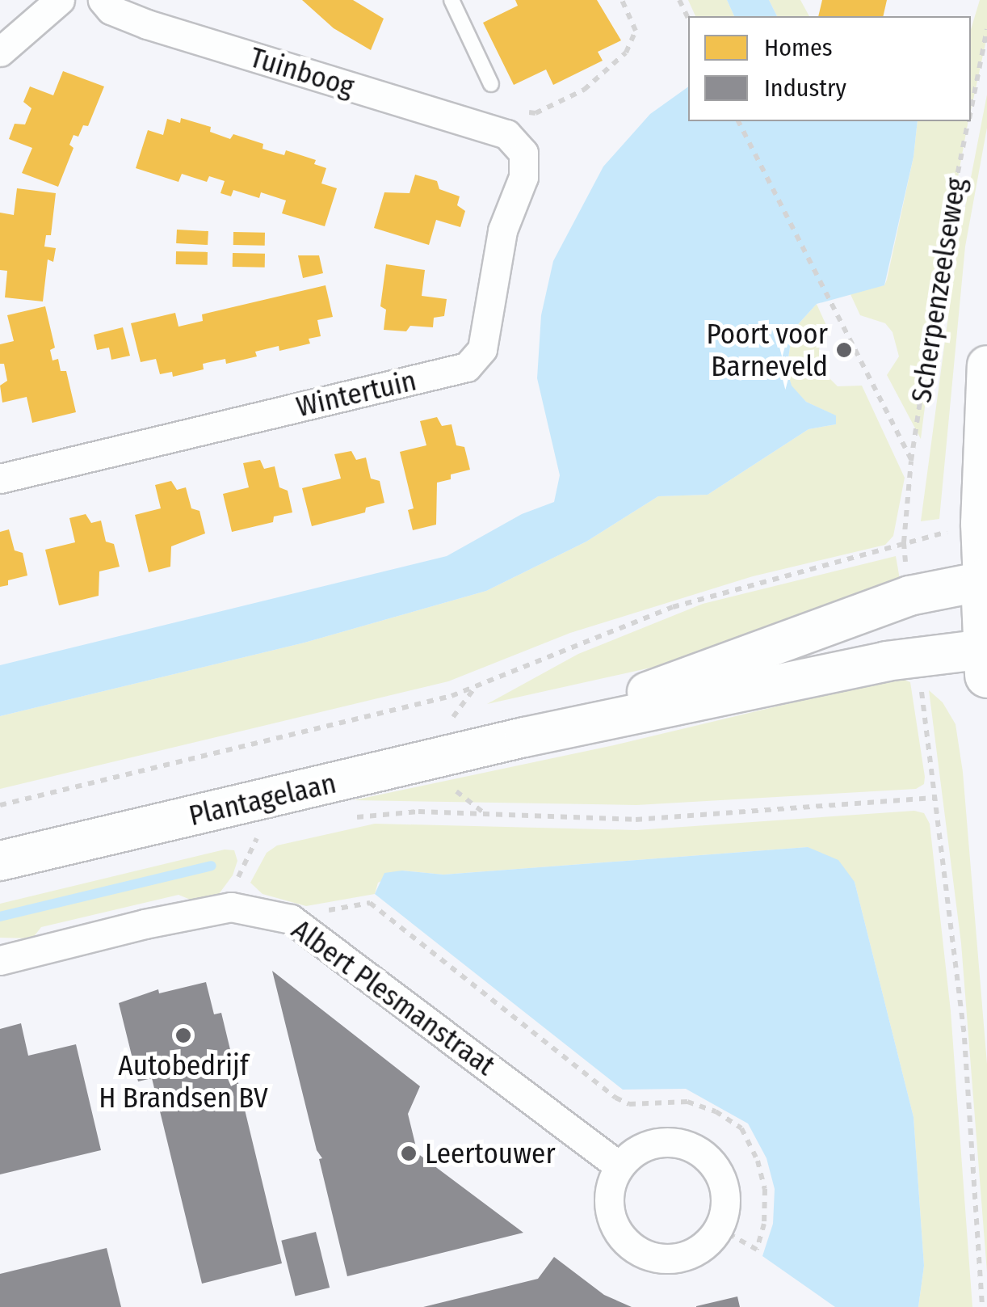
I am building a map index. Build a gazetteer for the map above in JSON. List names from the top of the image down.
{
  "streets": {
    "main road": ["Plantagelaan"],
    "street": ["Tuinboog", "Wintertuin", "Albert Plesmanstraat"],
    "path": ["Scherpenzeelseweg"]
  },
  "crossings": [
    ["Tuinboog", "Wintertuin"],
    ["Scherpenzeelseweg", "Plantagelaan"]
  ],
  "places": ["Poort voor Barneveld", "Autobedrijf H Brandsen BV", "Leertouwer"],
  "legend": ["Homes", "Industry"]
}
